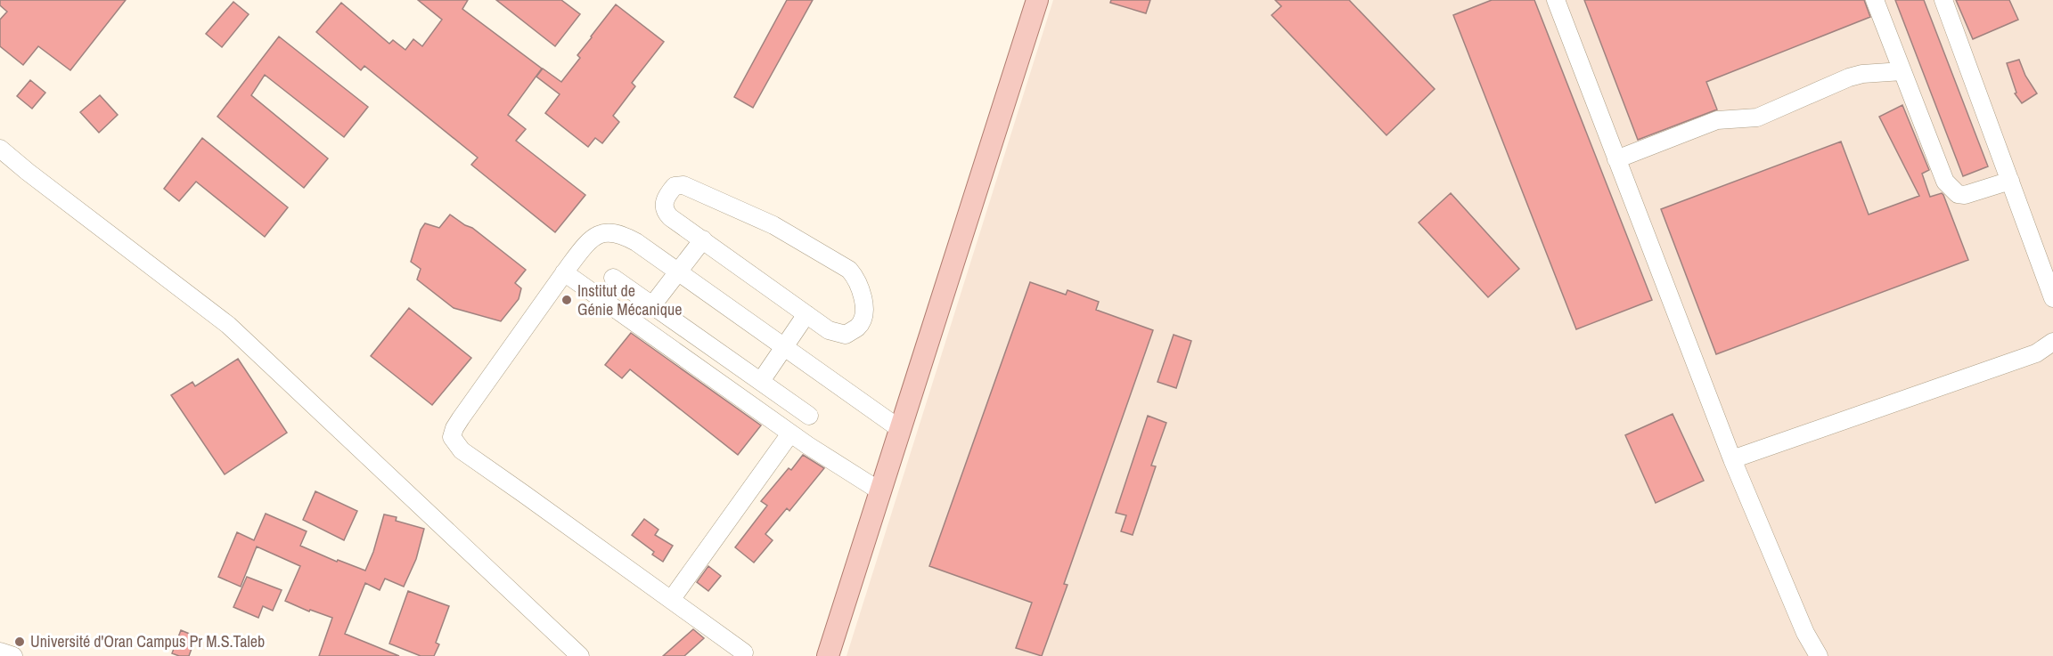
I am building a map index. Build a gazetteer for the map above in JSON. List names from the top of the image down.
{
  "places": ["Institut de Génie Mécanique", "Université d'Oran Campus Pr M.S.Taleb"]
}
